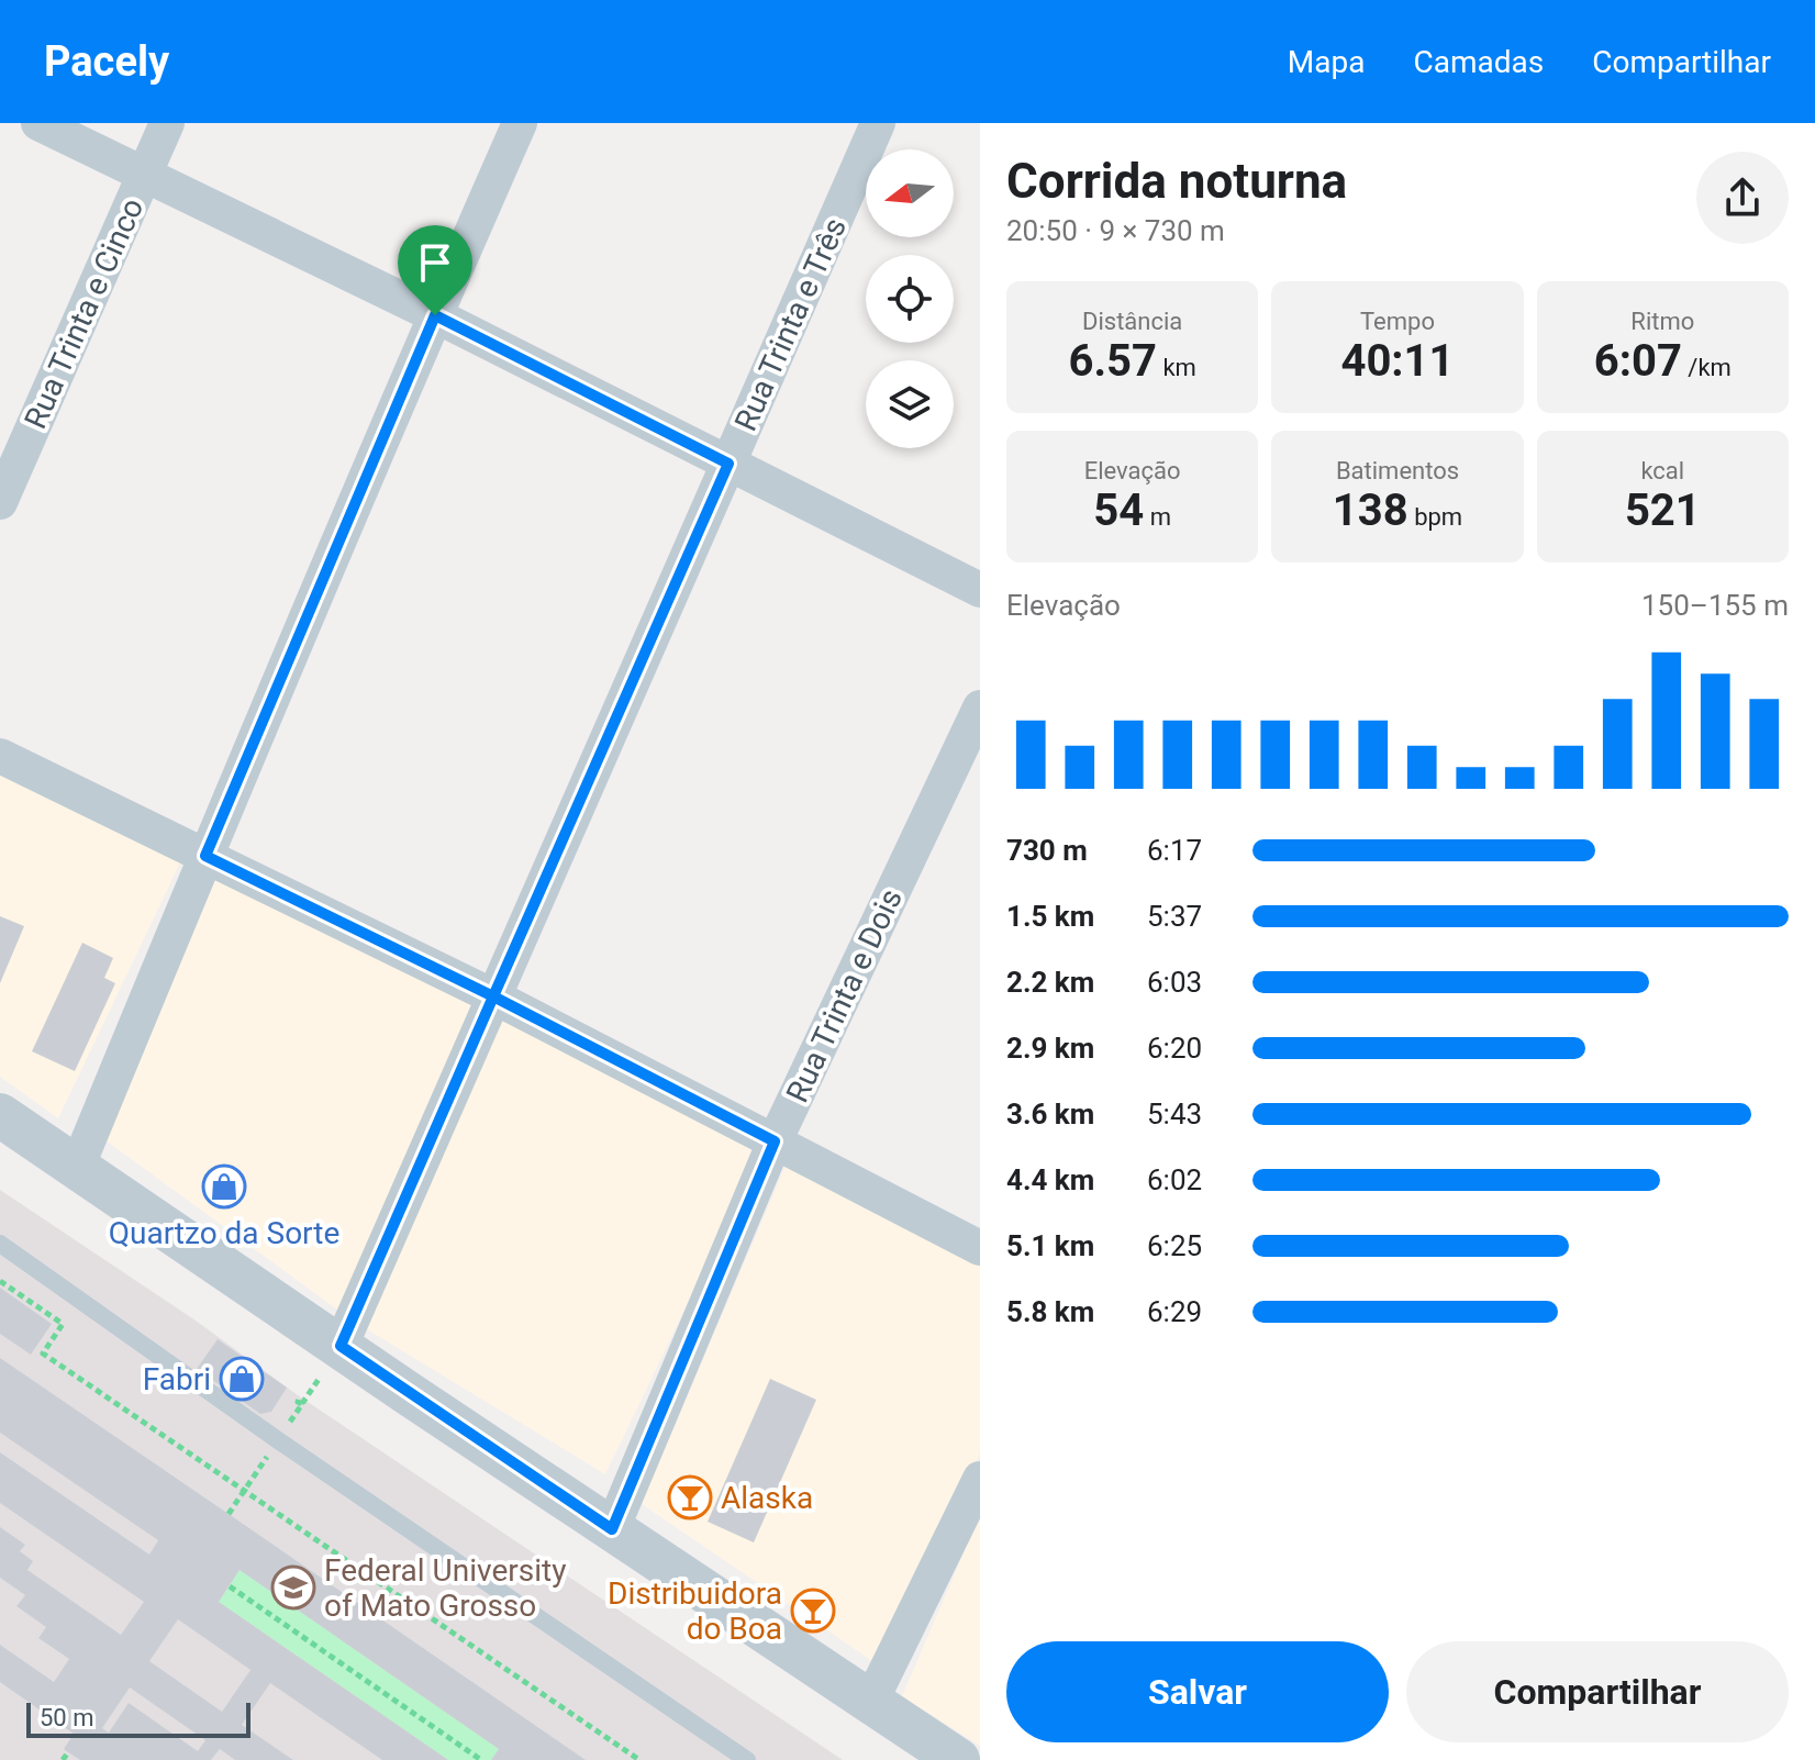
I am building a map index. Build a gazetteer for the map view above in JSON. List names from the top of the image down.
{
  "streets": {
    "street": ["Rua Trinta e Cinco", "Rua Trinta e Três", "Rua Trinta e Dois"]
  },
  "places": {
    "shop": ["Quartzo da Sorte", "Fabri"],
    "bar": ["Alaska", "Distribuidora do Boa"],
    "school or university": ["Federal University of Mato Grosso"]
  },
  "scale_bar": "50 m",
  "north": "left",
  "page": {
    "header": "Pacely",
    "nav": ["Mapa", "Camadas", "Compartilhar"],
    "heading": ["Corrida noturna", "20:50 · 9 × 730 m"],
    "stats": [
      ["Distância", "6.57 km"],
      ["Tempo", "40:11"],
      ["Ritmo", "6:07 /km"],
      ["Elevação", "54 m"],
      ["Batimentos", "138 bpm"],
      ["kcal", "521"]
    ],
    "chart": ["Elevação", "150–155 m"],
    "list": [
      {
        "name": "730 m",
        "note": "6:17"
      },
      {
        "name": "1.5 km",
        "note": "5:37"
      },
      {
        "name": "2.2 km",
        "note": "6:03"
      },
      {
        "name": "2.9 km",
        "note": "6:20"
      },
      {
        "name": "3.6 km",
        "note": "5:43"
      },
      {
        "name": "4.4 km",
        "note": "6:02"
      },
      {
        "name": "5.1 km",
        "note": "6:25"
      },
      {
        "name": "5.8 km",
        "note": "6:29"
      }
    ],
    "buttons": ["Salvar", "Compartilhar"],
    "scale": "50 m"
  }
}
